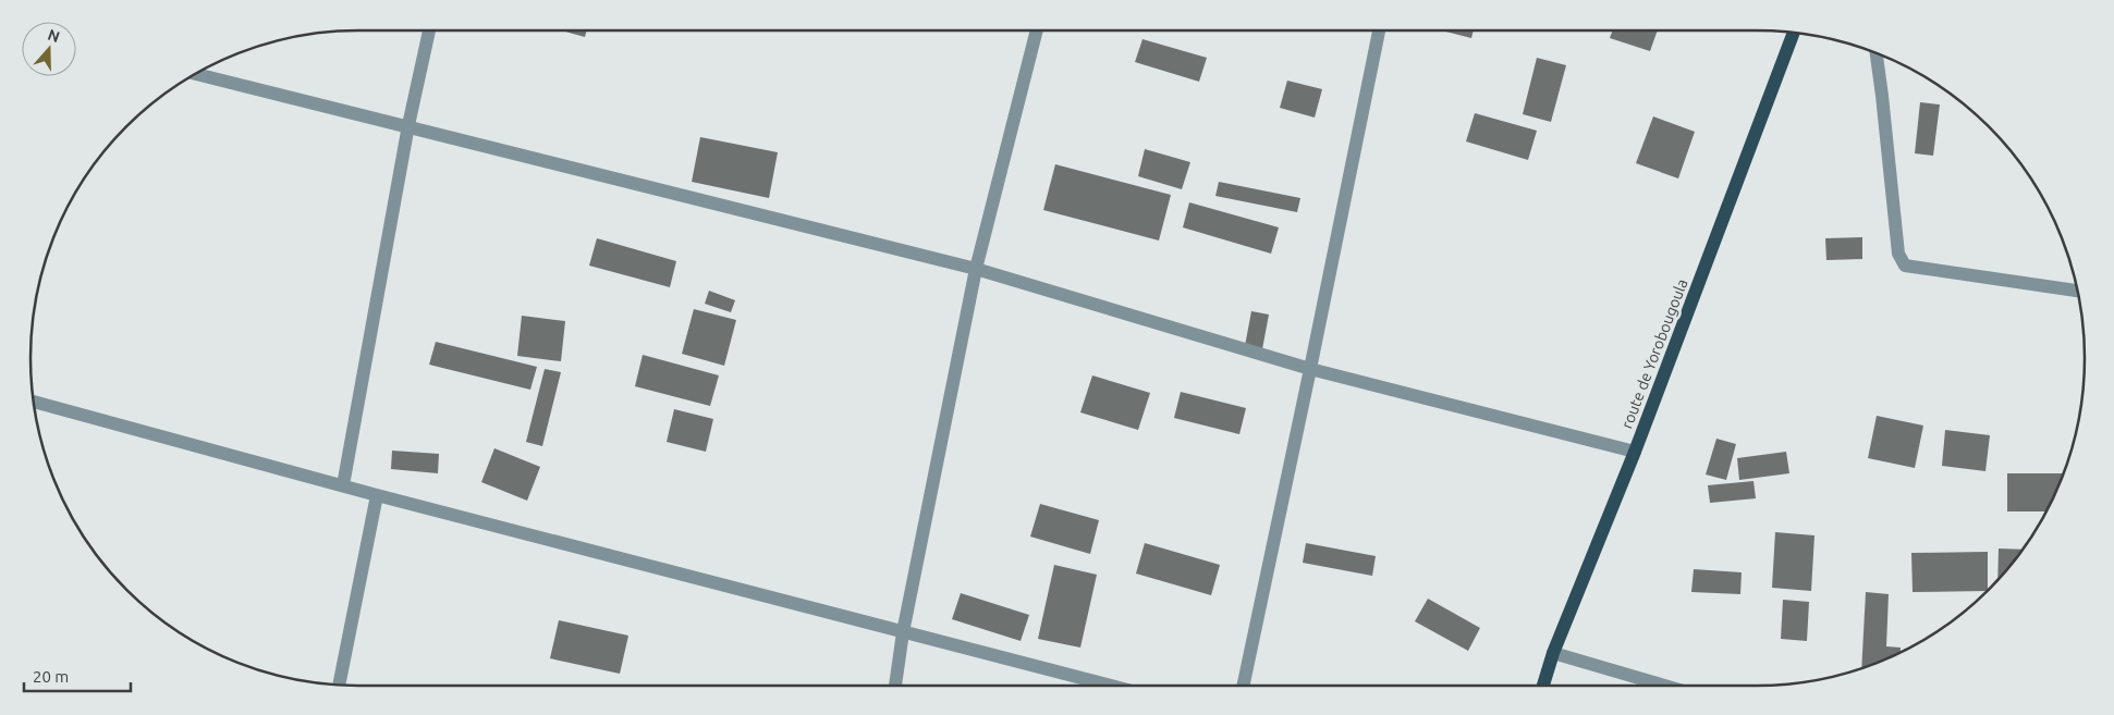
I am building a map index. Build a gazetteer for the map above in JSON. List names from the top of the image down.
{
  "streets": {
    "main road": ["route de Yorobougoula"]
  },
  "scale_bar": "20 m",
  "north": "top"
}
